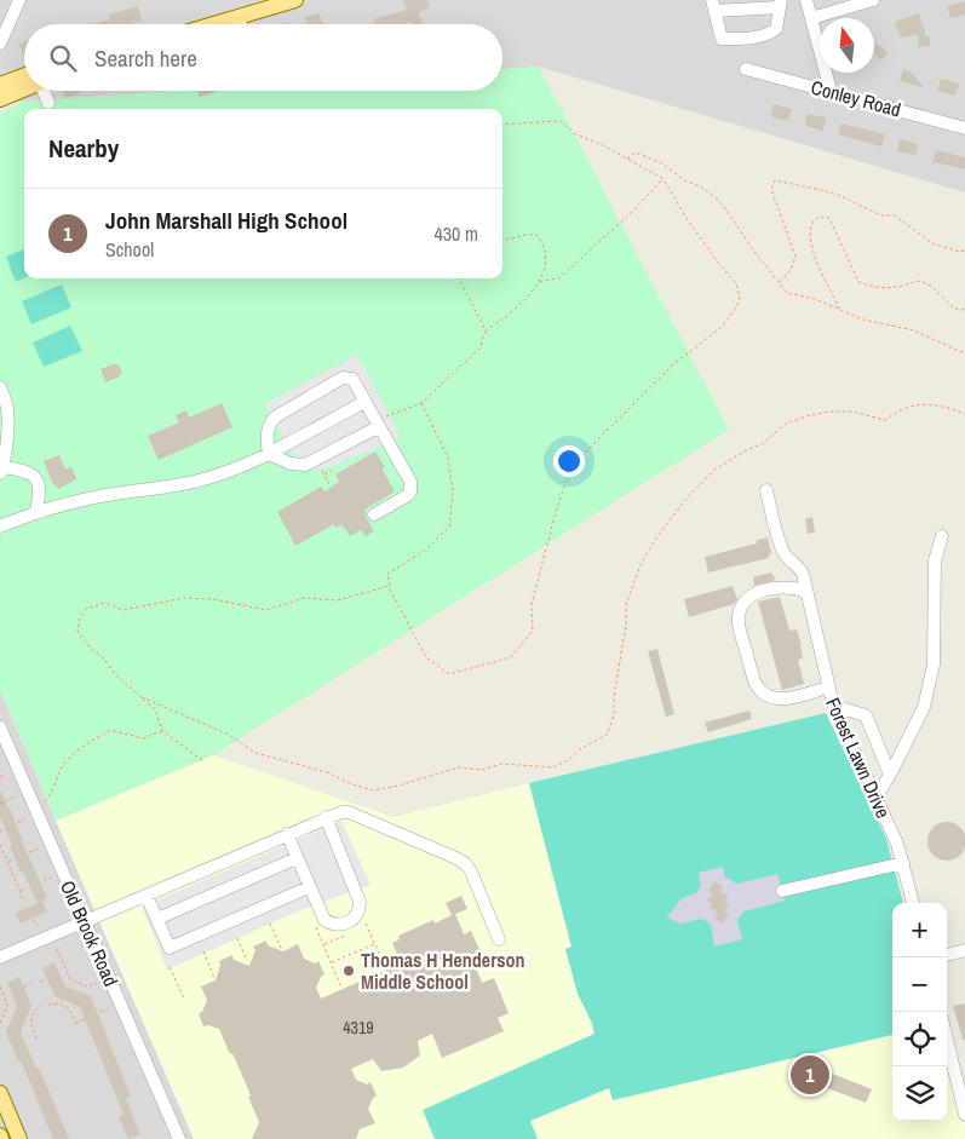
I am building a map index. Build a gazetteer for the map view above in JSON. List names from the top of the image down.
{
  "streets": {
    "street": ["Conley Road", "Forest Lawn Drive", "Old Brook Road"]
  },
  "places": ["Thomas H Henderson Middle School"],
  "house_numbers": ["4319"],
  "north": "top",
  "page": {
    "search": "Search here",
    "heading": "Nearby",
    "list": [
      {
        "mark": "1",
        "name": "John Marshall High School",
        "note": "School",
        "value": "430 m"
      }
    ],
    "map_buttons": ["+", "−"],
    "pins": "1"
  }
}
